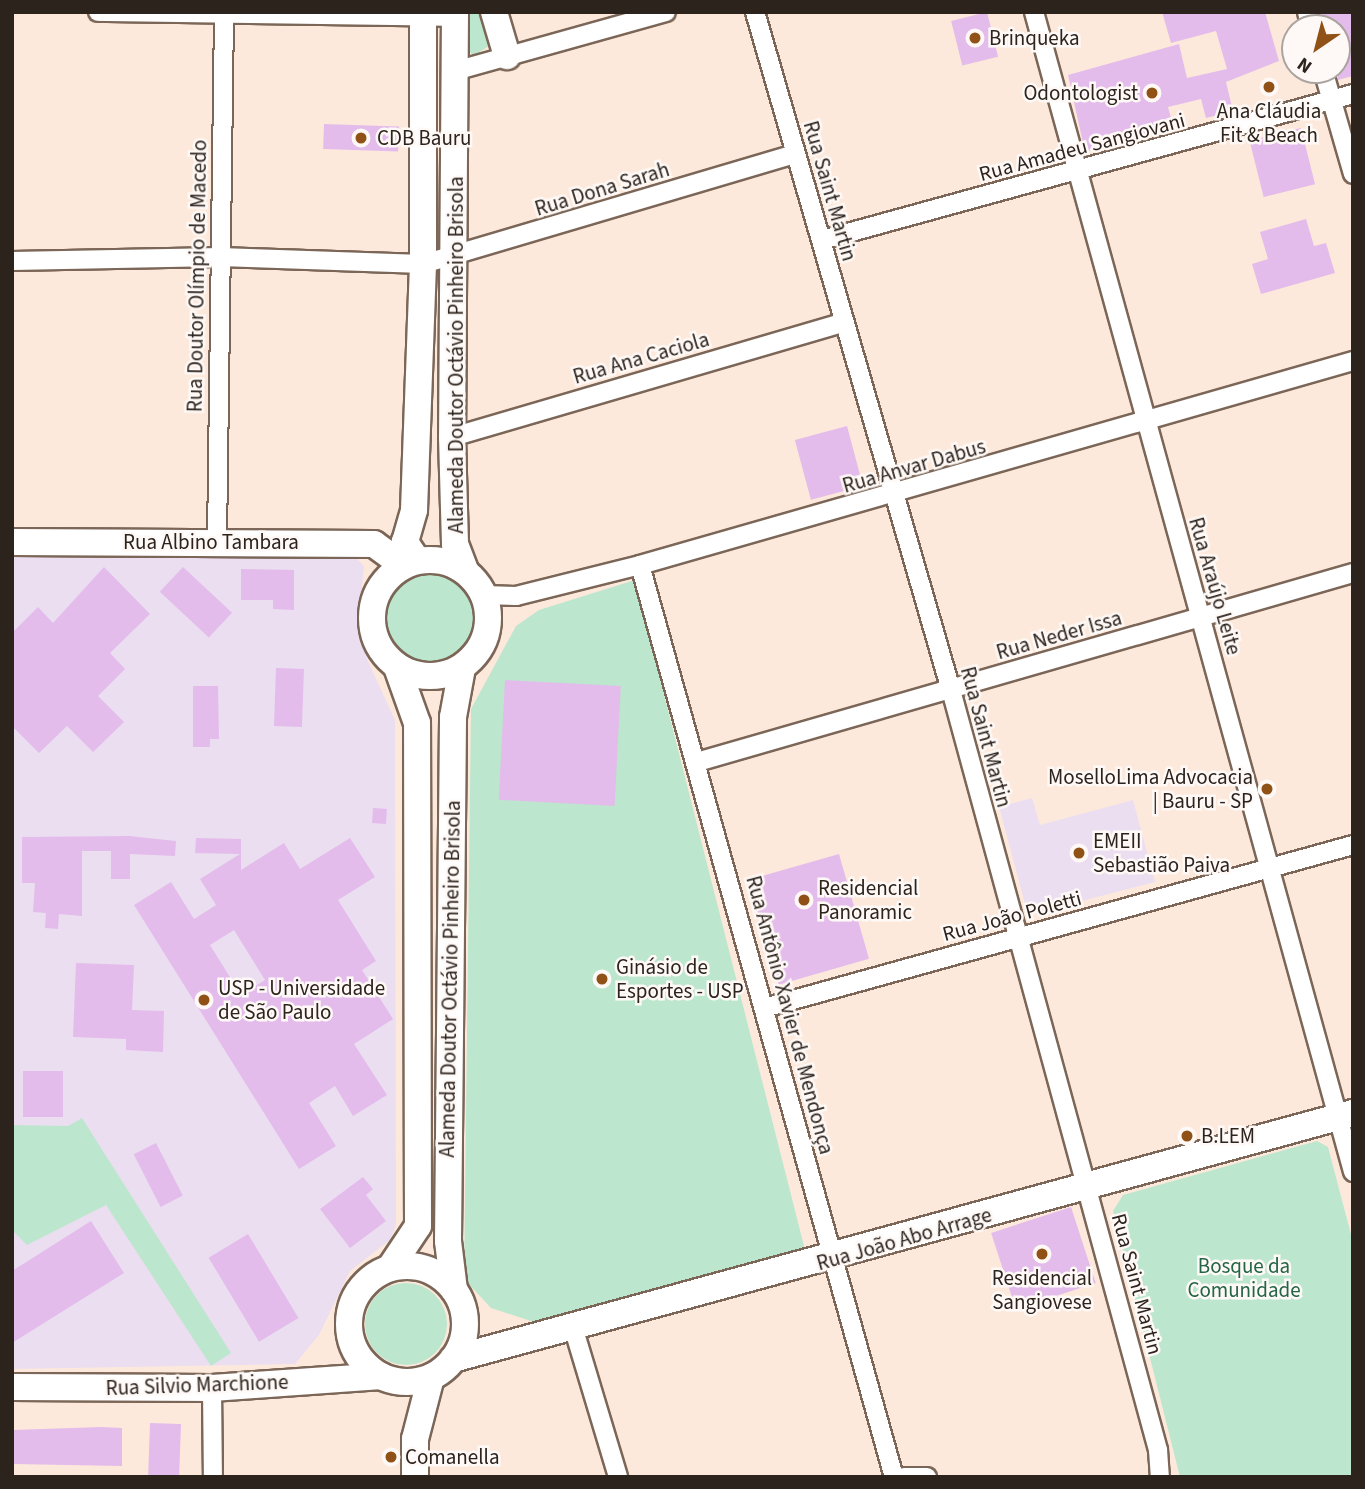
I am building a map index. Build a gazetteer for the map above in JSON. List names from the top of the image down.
{
  "streets": {
    "street": [
      "Rua Amadeu Sangiovani",
      "Rua Dona Sarah",
      "Rua Saint Martin",
      "Rua Doutor Olímpio de Macedo",
      "Alameda Doutor Octávio Pinheiro Brisola",
      "Rua Ana Caciola",
      "Rua Anvar Dabus",
      "Rua Albino Tambara",
      "Rua Araújo Leite",
      "Rua Neder Issa",
      "Rua João Poletti",
      "Rua Antônio Xavier de Mendonça",
      "Rua João Abo Arrage",
      "Rua Silvio Marchione"
    ]
  },
  "crossings": [
    ["Rua Amadeu Sangiovani", "Rua Saint Martin"],
    ["Rua Amadeu Sangiovani", "Rua Araújo Leite"],
    ["Rua Dona Sarah", "Rua Saint Martin"],
    ["Rua Dona Sarah", "Rua Doutor Olímpio de Macedo"],
    ["Rua Dona Sarah", "Alameda Doutor Octávio Pinheiro Brisola"],
    ["Rua Saint Martin", "Rua Ana Caciola"],
    ["Rua Saint Martin", "Rua Anvar Dabus"],
    ["Rua Saint Martin", "Rua Neder Issa"],
    ["Rua Saint Martin", "Rua João Poletti"],
    ["Rua Saint Martin", "Rua João Abo Arrage"],
    ["Rua Doutor Olímpio de Macedo", "Rua Albino Tambara"],
    ["Alameda Doutor Octávio Pinheiro Brisola", "Rua Ana Caciola"],
    ["Alameda Doutor Octávio Pinheiro Brisola", "Rua Anvar Dabus"],
    ["Alameda Doutor Octávio Pinheiro Brisola", "Rua Albino Tambara"],
    ["Alameda Doutor Octávio Pinheiro Brisola", "Rua João Abo Arrage"],
    ["Alameda Doutor Octávio Pinheiro Brisola", "Rua Silvio Marchione"],
    ["Rua Anvar Dabus", "Rua Albino Tambara"],
    ["Rua Anvar Dabus", "Rua Araújo Leite"],
    ["Rua Anvar Dabus", "Rua Antônio Xavier de Mendonça"],
    ["Rua Araújo Leite", "Rua Neder Issa"],
    ["Rua Araújo Leite", "Rua João Poletti"],
    ["Rua Araújo Leite", "Rua João Abo Arrage"],
    ["Rua Neder Issa", "Rua Antônio Xavier de Mendonça"],
    ["Rua João Poletti", "Rua Antônio Xavier de Mendonça"],
    ["Rua Antônio Xavier de Mendonça", "Rua João Abo Arrage"],
    ["Rua João Abo Arrage", "Rua Silvio Marchione"]
  ],
  "parks": ["Bosque da Comunidade"],
  "places": [
    "Brinqueka",
    "Ana Cláudia Fit & Beach",
    "Odontologist",
    "CDB Bauru",
    "MoselloLima Advocacia | Bauru - SP",
    "EMEII Sebastião Paiva",
    "Residencial Panoramic",
    "Ginásio de Esportes - USP",
    "USP - Universidade de São Paulo",
    "B.LEM",
    "Residencial Sangiovese",
    "Comanella"
  ],
  "north": "bottom left"
}
